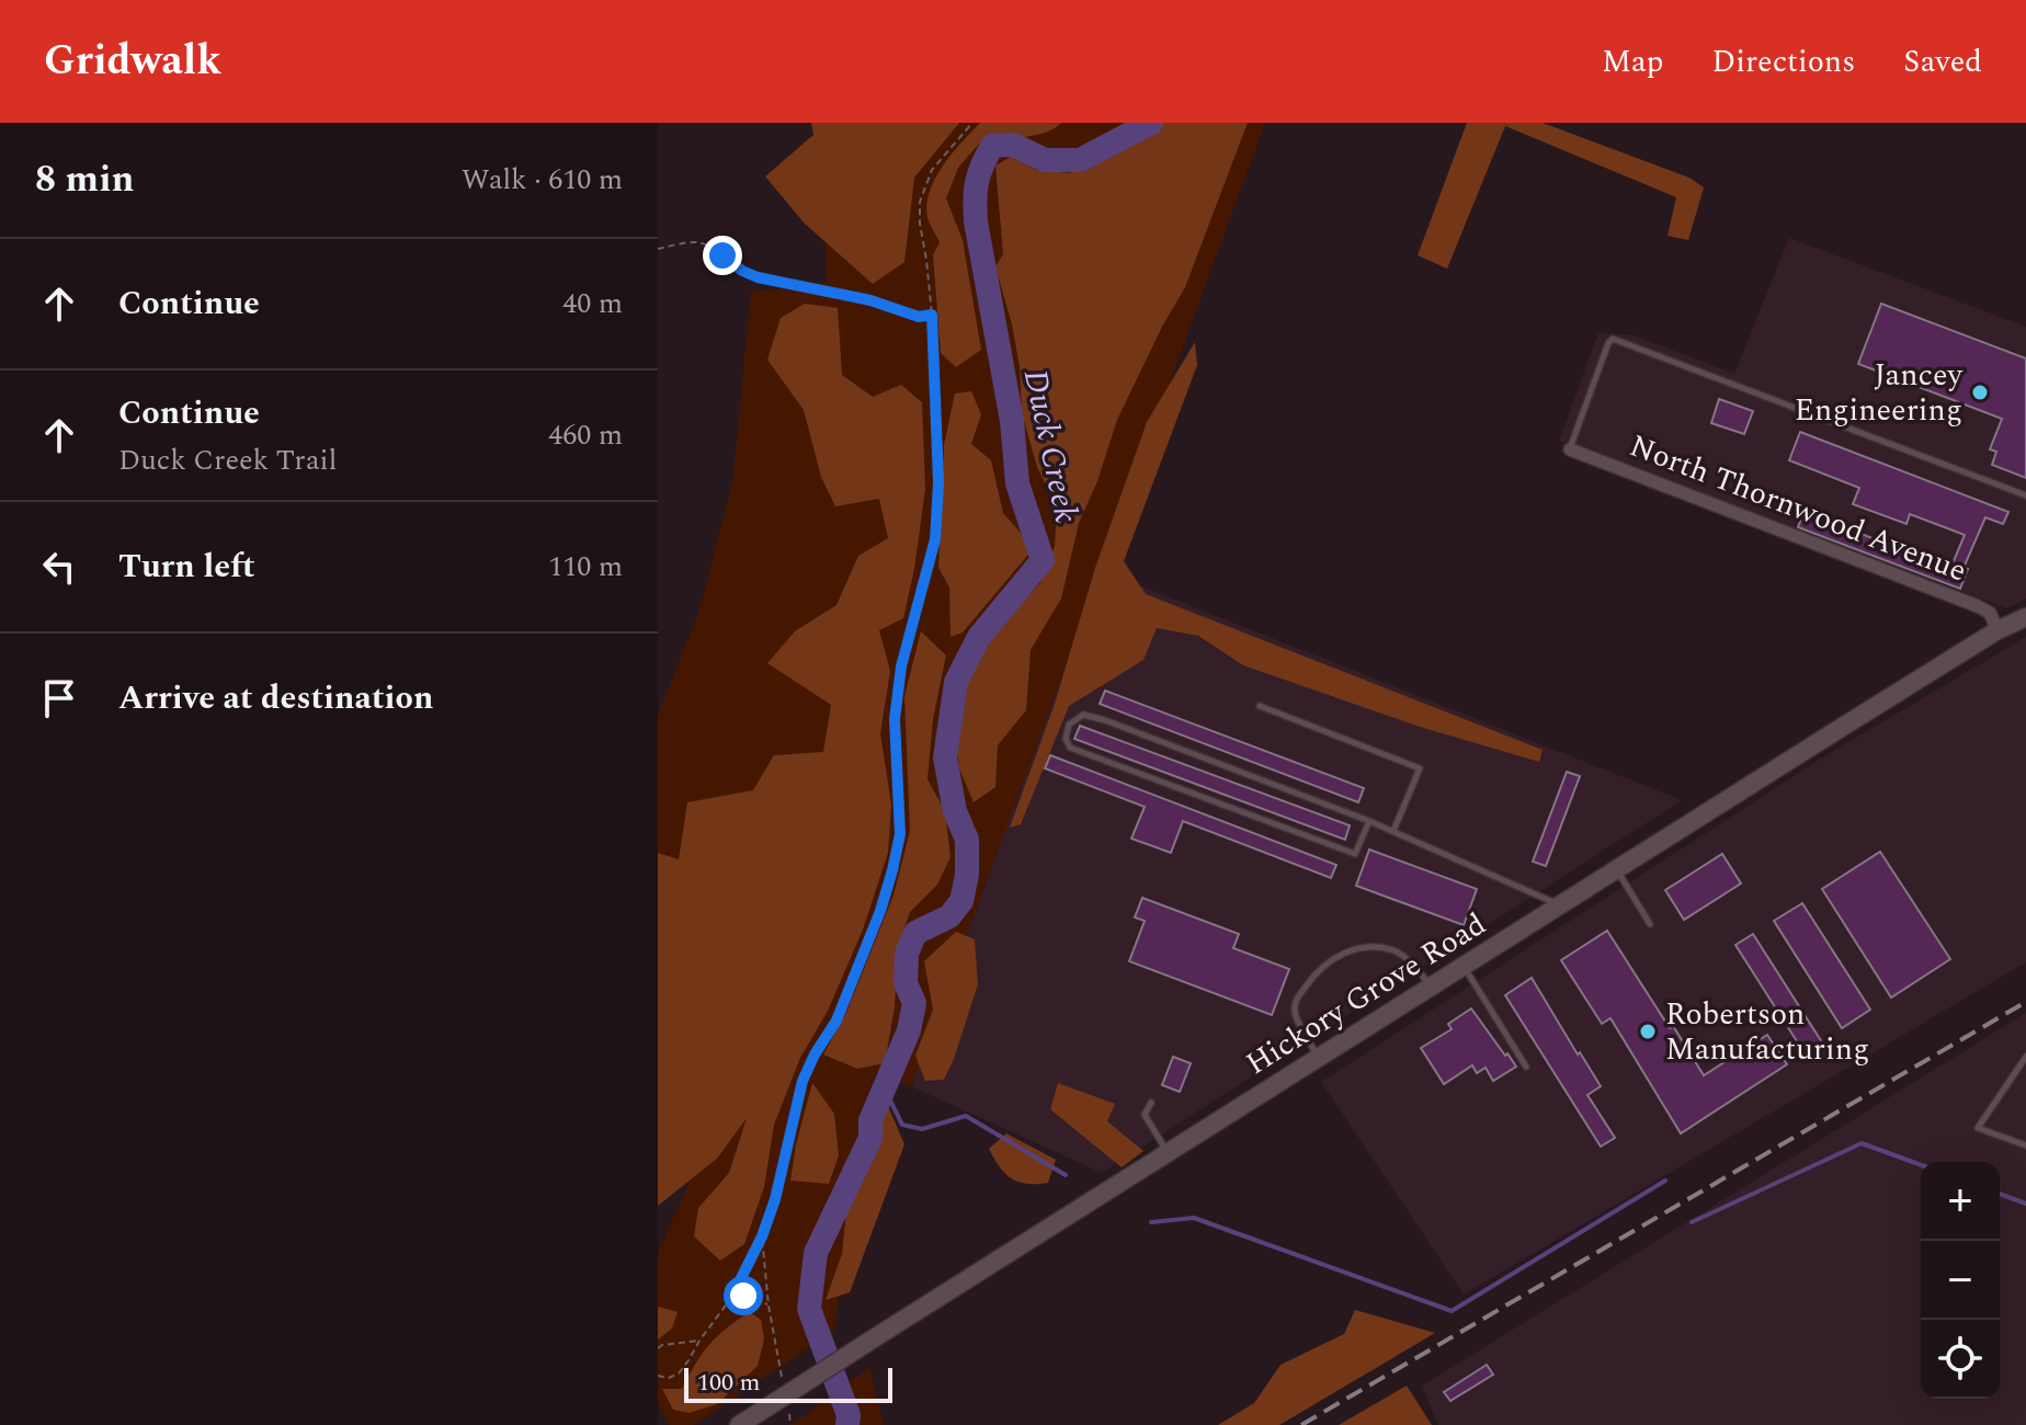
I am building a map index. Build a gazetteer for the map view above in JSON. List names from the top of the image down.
{
  "streets": {
    "main road": ["Hickory Grove Road"],
    "street": ["North Thornwood Avenue"]
  },
  "crossings": [
    ["North Thornwood Avenue", "Hickory Grove Road"]
  ],
  "water": ["Duck Creek"],
  "places": ["Jancey Engineering", "Robertson Manufacturing"],
  "scale_bar": "100 m",
  "page": {
    "header": "Gridwalk",
    "nav": ["Map", "Directions", "Saved"],
    "heading": ["8 min", "Walk · 610 m"],
    "list": [
      ["Continue", "40 m"],
      ["Continue", "Duck Creek Trail", "460 m"],
      ["Turn left", "110 m"],
      "Arrive at destination"
    ],
    "map_buttons": ["+", "−"],
    "scale": "100 m"
  }
}
